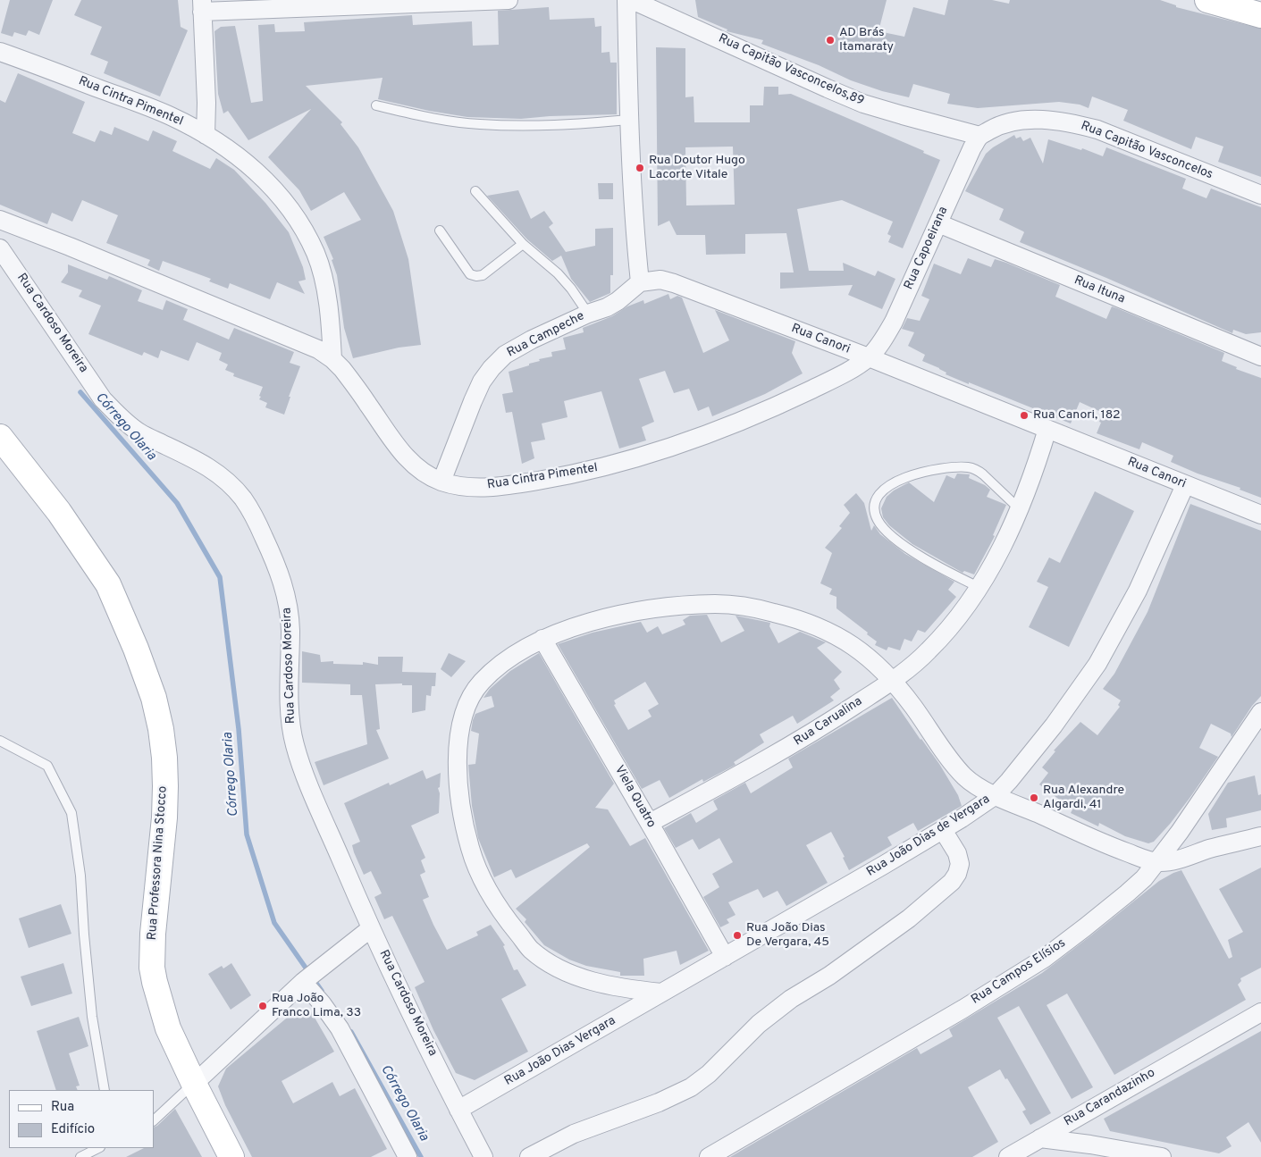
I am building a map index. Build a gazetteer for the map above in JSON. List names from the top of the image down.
{
  "streets": {
    "street": [
      "Rua Capitão Vasconcelos,89",
      "Rua Cintra Pimentel",
      "Rua Capitão Vasconcelos",
      "Rua Capoeirana",
      "Rua Ituna",
      "Rua Cardoso Moreira",
      "Rua Campeche",
      "Rua Canori",
      "Rua Carualina",
      "Viela Quatro",
      "Rua João Dias de Vergara",
      "Rua Professora Nina Stocco",
      "Rua Campos Elísios",
      "Rua João Dias Vergara",
      "Rua Carandazinho"
    ]
  },
  "crossings": [
    ["Rua Capitão Vasconcelos,89", "Rua Capitão Vasconcelos"],
    ["Rua Capitão Vasconcelos,89", "Rua Capoeirana"],
    ["Rua Cintra Pimentel", "Rua Capoeirana"],
    ["Rua Cintra Pimentel", "Rua Campeche"],
    ["Rua Cintra Pimentel", "Rua Canori"],
    ["Rua Capitão Vasconcelos", "Rua Capoeirana"],
    ["Rua Capoeirana", "Rua Ituna"],
    ["Rua Capoeirana", "Rua Canori"],
    ["Rua Cardoso Moreira", "Rua João Dias Vergara"],
    ["Rua Campeche", "Rua Canori"],
    ["Rua Canori", "Rua Carualina"],
    ["Rua Canori", "Rua João Dias de Vergara"],
    ["Rua Carualina", "Viela Quatro"],
    ["Viela Quatro", "Rua João Dias de Vergara"],
    ["Rua João Dias de Vergara", "Rua João Dias Vergara"]
  ],
  "water": ["Córrego Olaria"],
  "places": [
    "AD Brás Itamaraty",
    "Rua Doutor Hugo Lacorte Vitale",
    "Rua Canori, 182",
    "Rua Alexandre Algardi, 41",
    "Rua João Dias De Vergara, 45",
    "Rua João Franco Lima, 33"
  ],
  "legend": ["Rua", "Edifício"]
}
